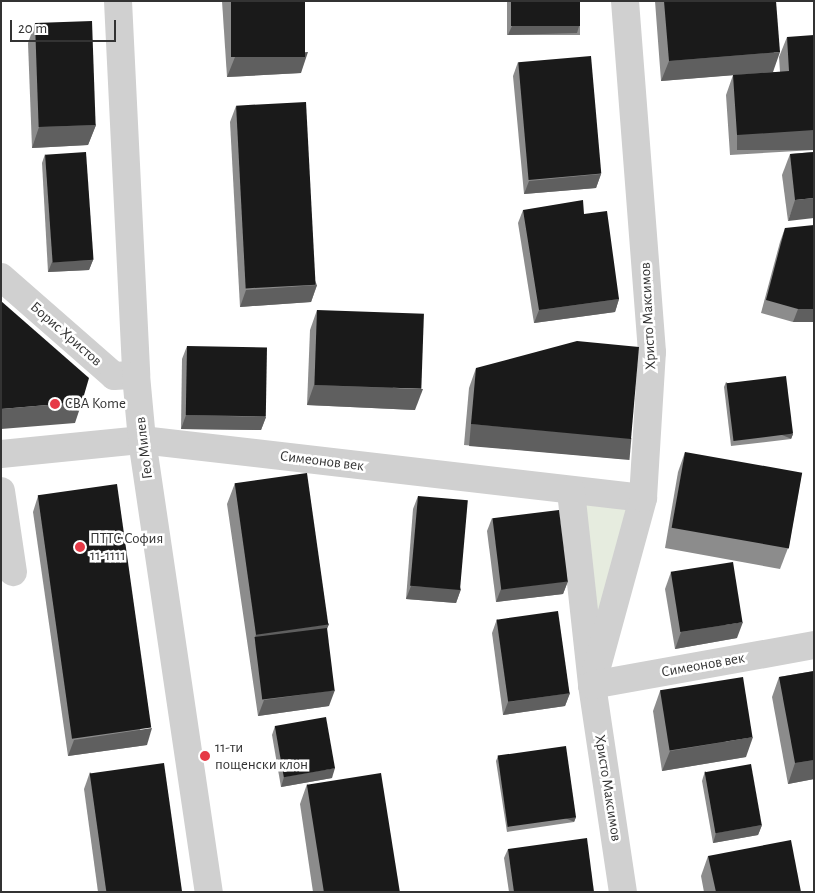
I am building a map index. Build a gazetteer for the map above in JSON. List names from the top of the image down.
{
  "streets": {
    "street": [
      "Христо Максимов",
      "Борис Христов",
      "Гео Милев",
      "Симеонов век"
    ]
  },
  "crossings": [
    ["Христо Максимов", "Симеонов век"],
    ["Борис Христов", "Гео Милев"],
    ["Гео Милев", "Симеонов век"]
  ],
  "places": ["CBA Kome", "ПТТС София 11-1111", "11-ти пощенски клон"],
  "scale_bar": "20 m"
}
